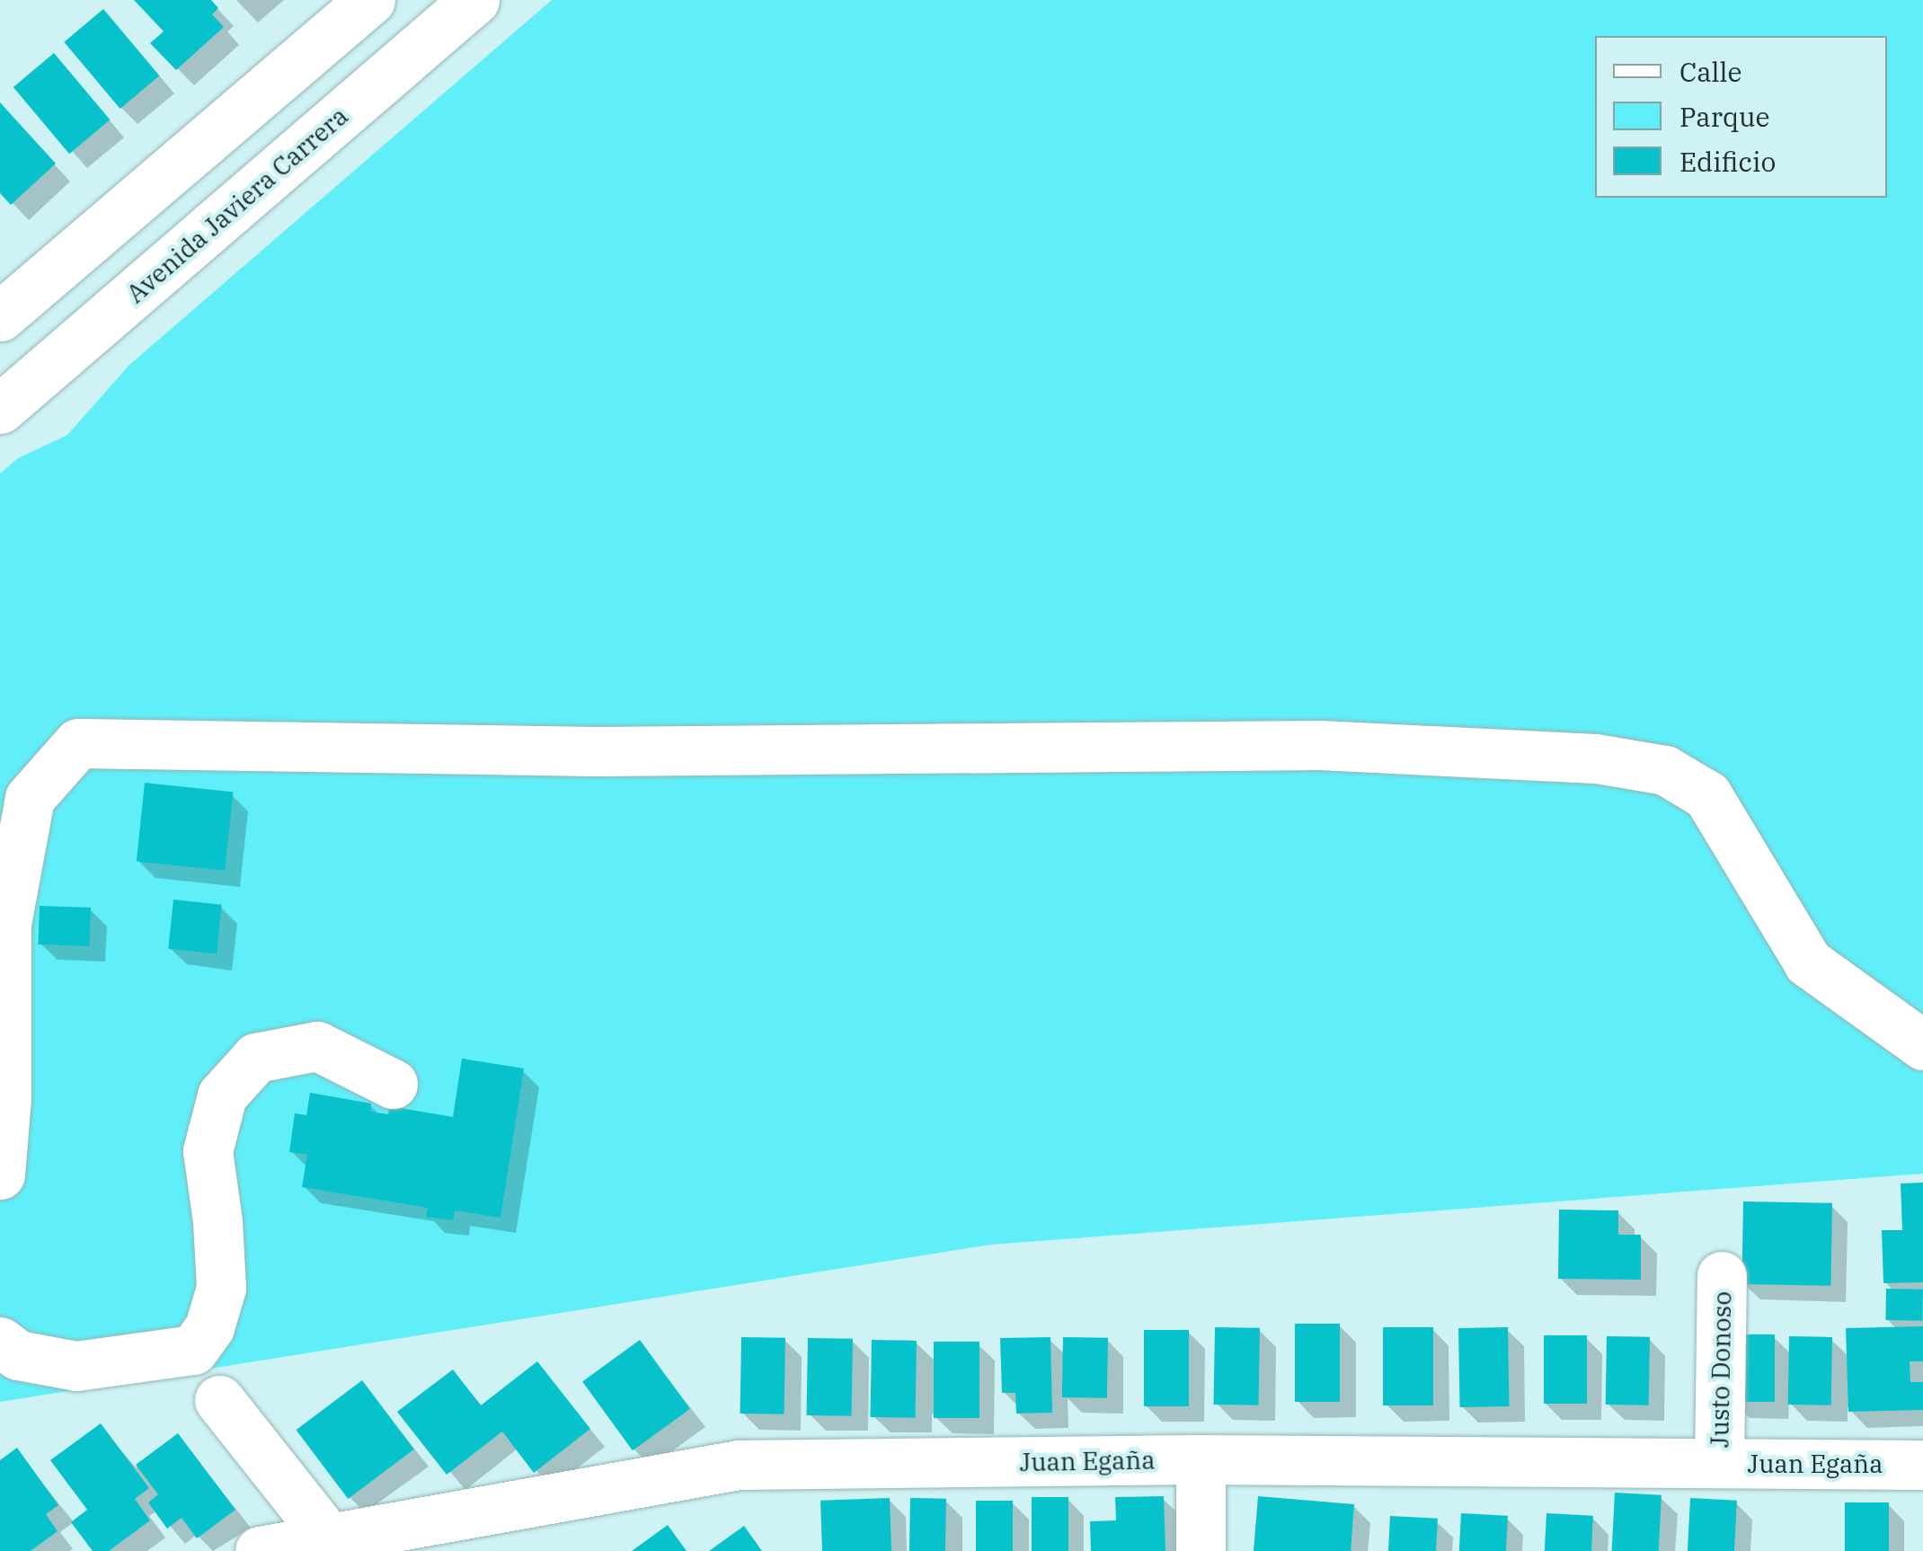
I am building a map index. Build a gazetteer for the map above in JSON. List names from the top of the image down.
{
  "streets": {
    "street": ["Avenida Javiera Carrera", "Justo Donoso", "Juan Egaña"]
  },
  "crossings": [
    ["Justo Donoso", "Juan Egaña"]
  ],
  "legend": ["Calle", "Parque", "Edificio"]
}
